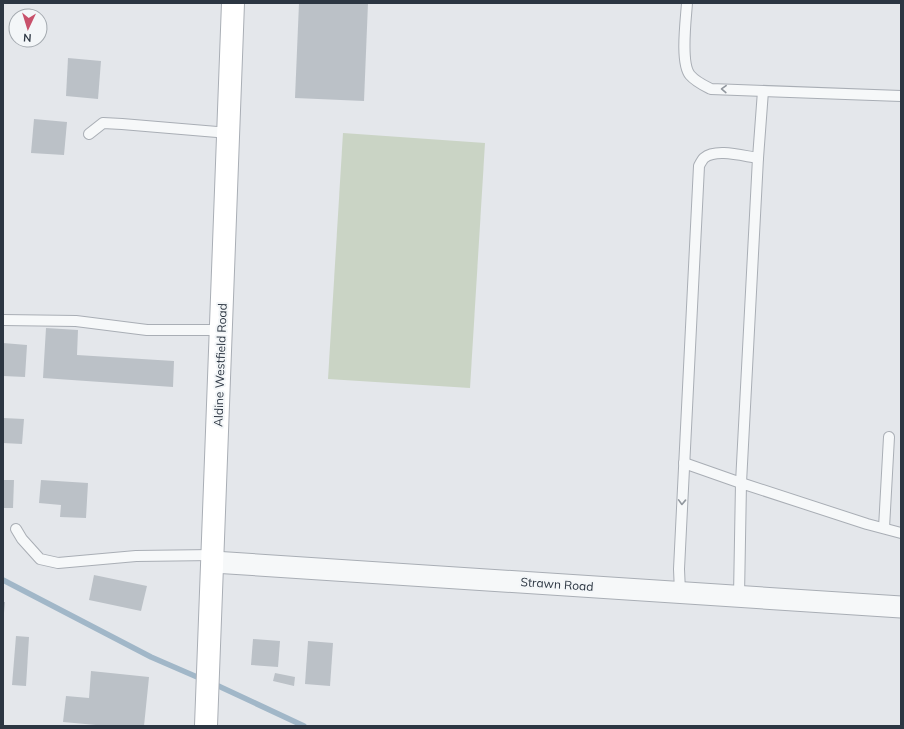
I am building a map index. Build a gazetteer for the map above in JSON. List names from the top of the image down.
{
  "streets": {
    "main road": ["Aldine Westfield Road"],
    "street": ["Strawn Road"]
  },
  "crossings": [
    ["Aldine Westfield Road", "Strawn Road"]
  ],
  "north": "bottom"
}
